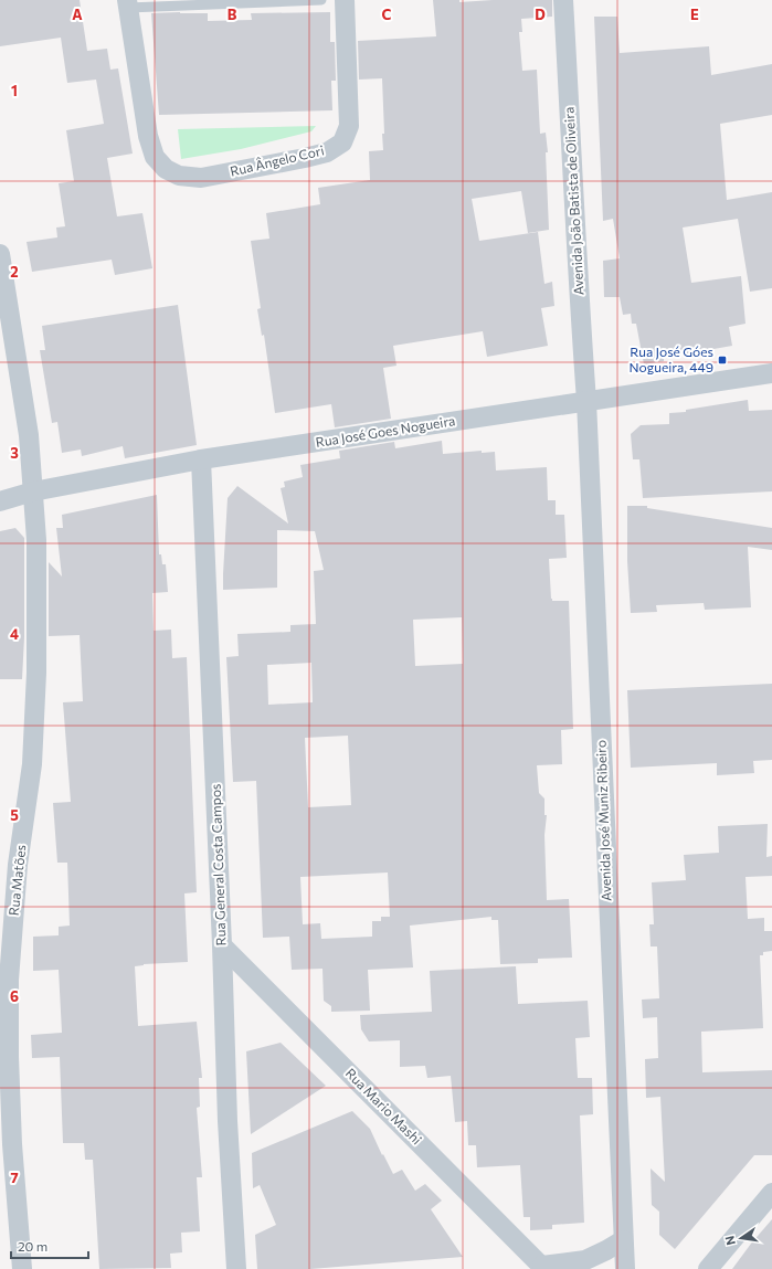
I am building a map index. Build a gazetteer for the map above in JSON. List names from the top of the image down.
{
  "streets": {
    "street": [
      "Rua Ângelo Cori",
      "Avenida João Batista de Oliveira",
      "Rua José Goes Nogueira",
      "Avenida José Muniz Ribeiro",
      "Rua General Costa Campos",
      "Rua Matões",
      "Rua Mario Mashi"
    ]
  },
  "crossings": [
    ["Avenida João Batista de Oliveira", "Rua José Goes Nogueira"],
    ["Avenida João Batista de Oliveira", "Avenida José Muniz Ribeiro"],
    ["Rua José Goes Nogueira", "Avenida José Muniz Ribeiro"],
    ["Rua José Goes Nogueira", "Rua General Costa Campos"],
    ["Rua José Goes Nogueira", "Rua Matões"],
    ["Rua General Costa Campos", "Rua Mario Mashi"]
  ],
  "places": {
    "transit": ["Rua José Góes Nogueira, 449"]
  },
  "scale_bar": "20 m",
  "north": "left",
  "grid": {
    "columns": [
      "A",
      "B",
      "C",
      "D",
      "E"
    ],
    "rows": [
      "1",
      "2",
      "3",
      "4",
      "5",
      "6",
      "7"
    ]
  }
}
